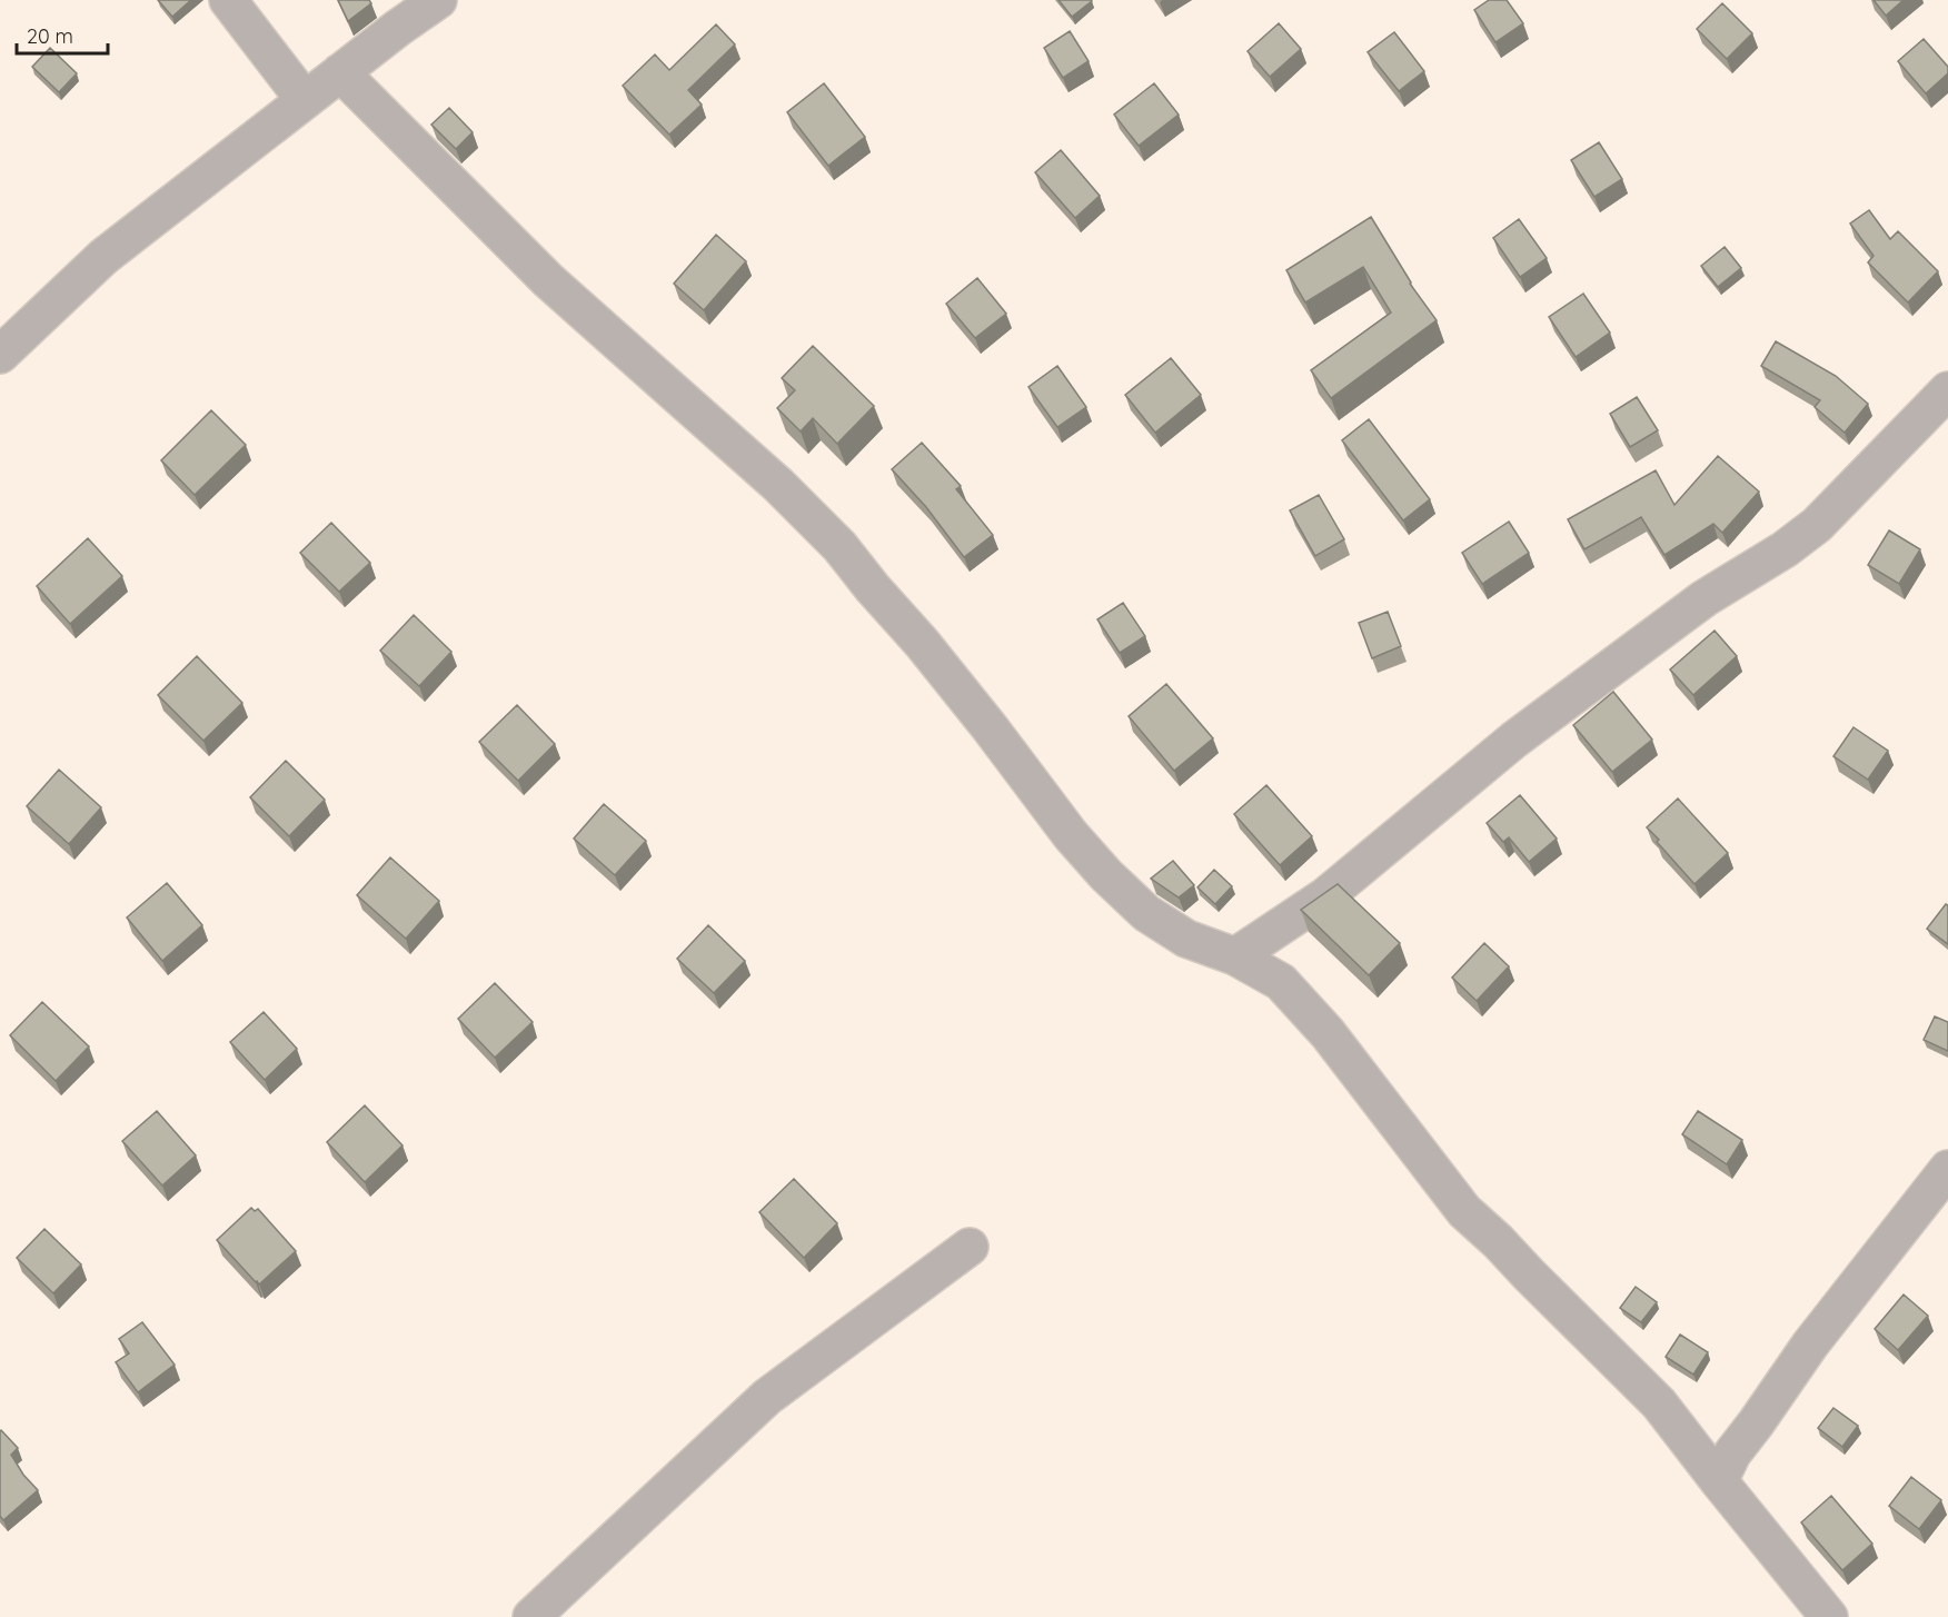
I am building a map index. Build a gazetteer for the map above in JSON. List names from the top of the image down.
{
  "scale_bar": "20 m"
}
